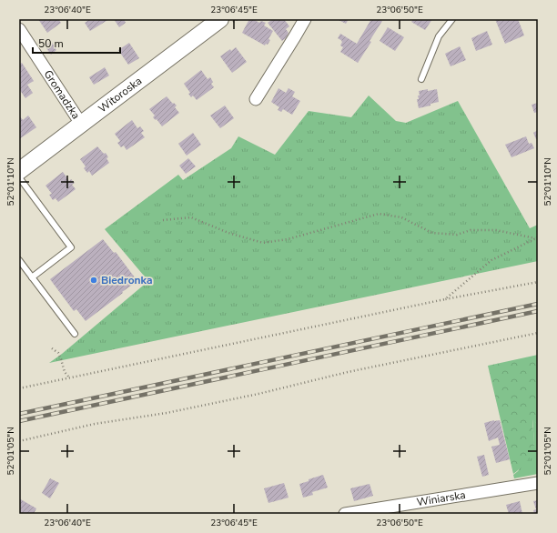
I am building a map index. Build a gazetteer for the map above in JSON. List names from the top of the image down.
{
  "streets": {
    "main road": ["Witoroska"],
    "street": ["Gromadzka", "Winiarska"]
  },
  "crossings": [
    ["Gromadzka", "Witoroska"]
  ],
  "places": ["Biedronka"],
  "scale_bar": "50 m",
  "coordinates": [
    "23°06'40\"E",
    "23°06'45\"E",
    "23°06'50\"E",
    "52°01'10\"N",
    "52°01'05\"N"
  ]
}
